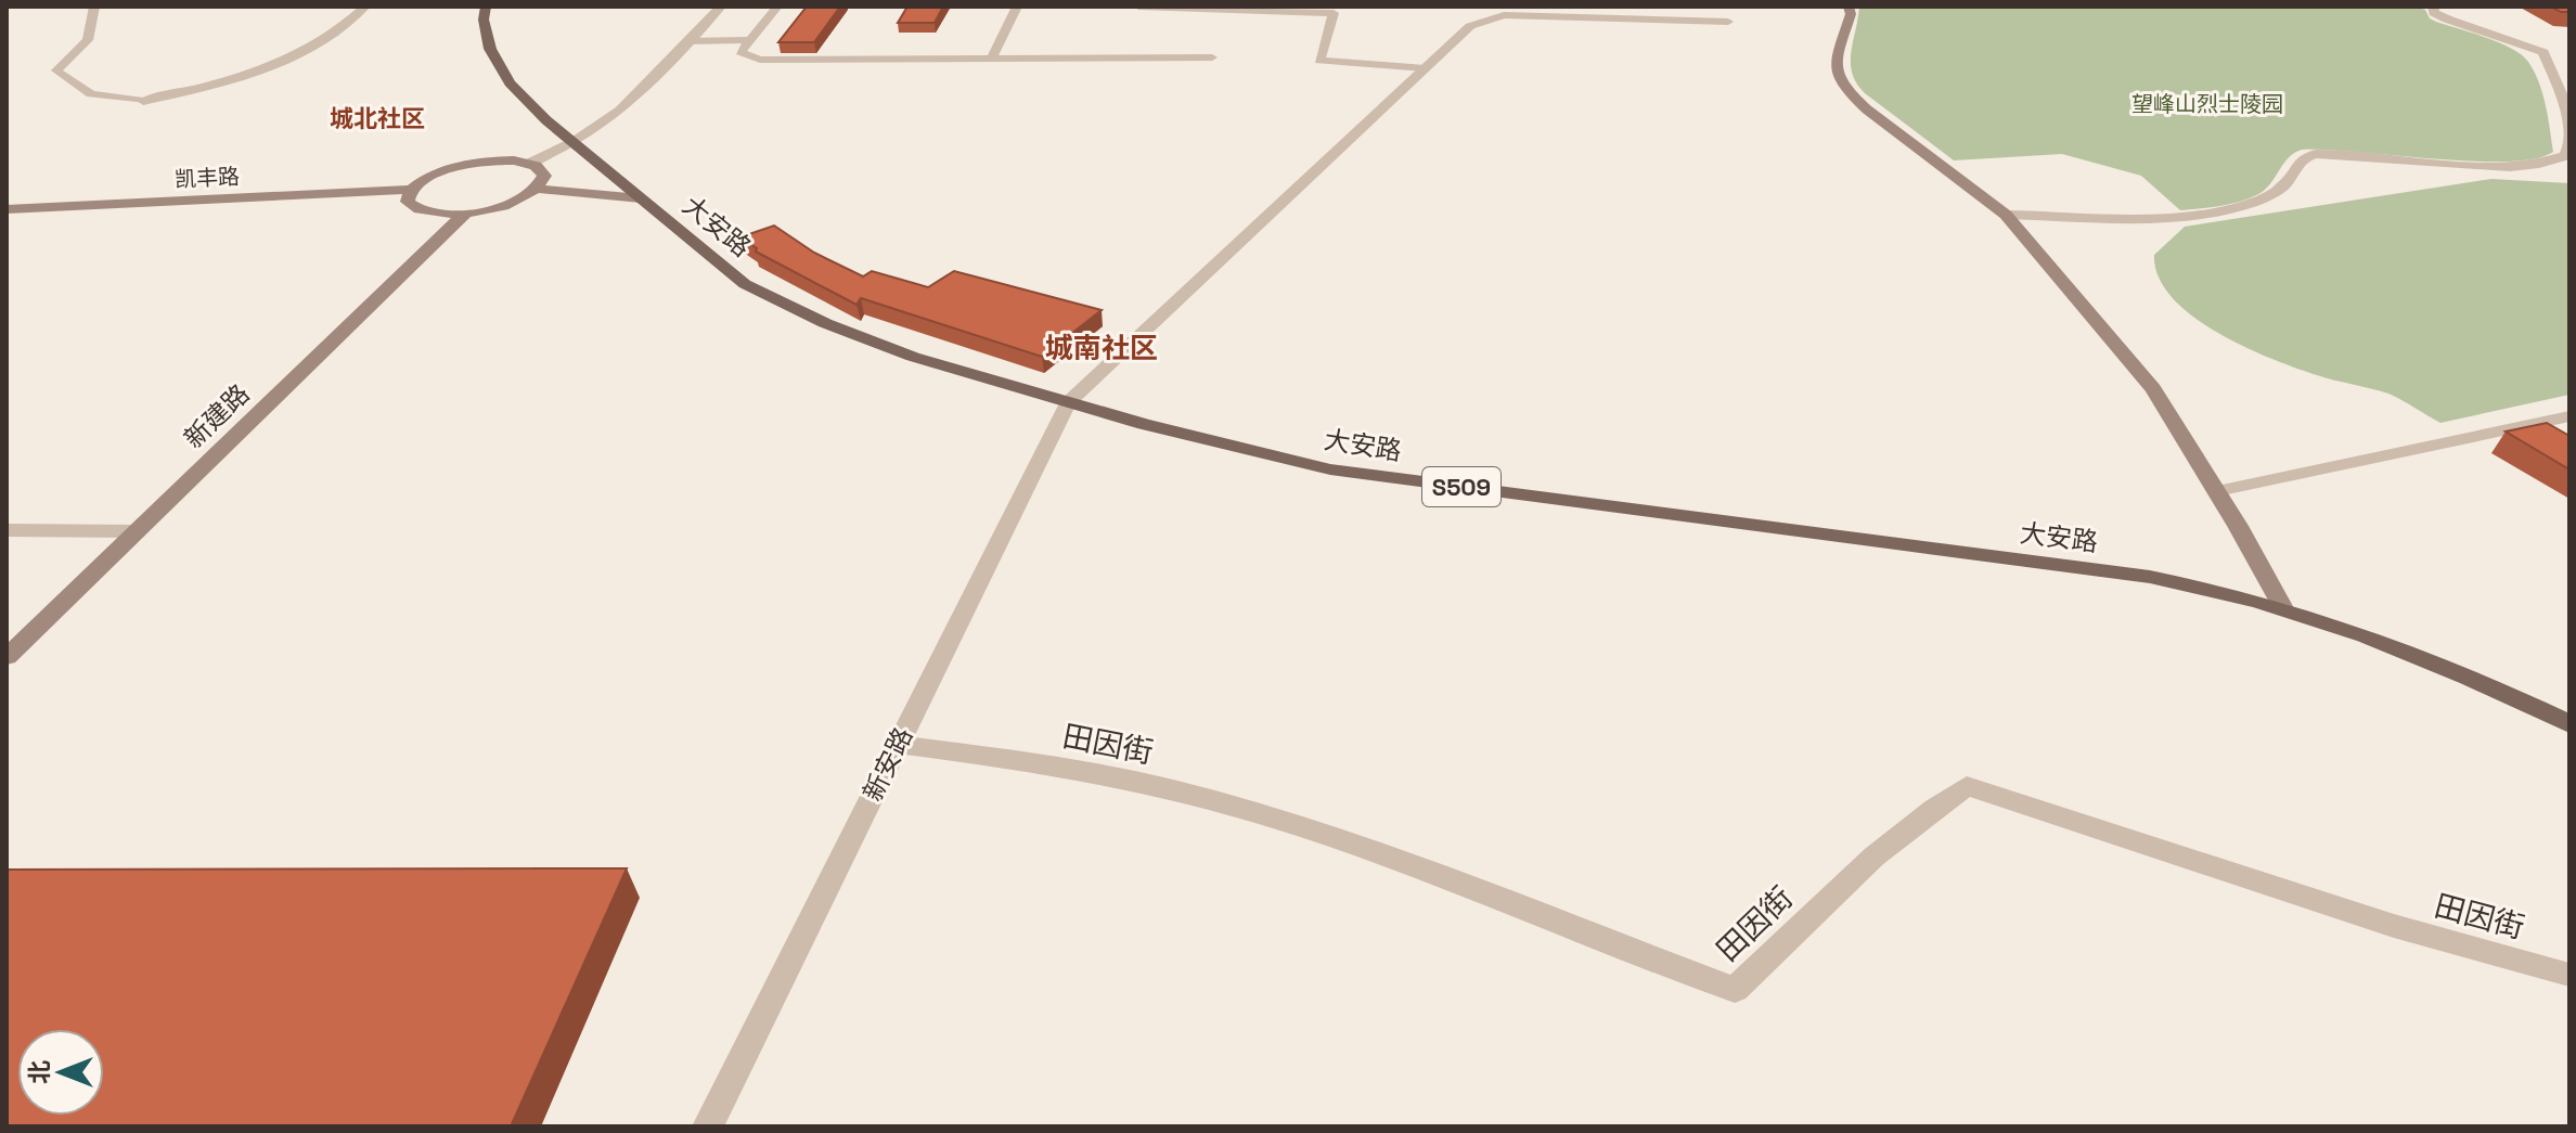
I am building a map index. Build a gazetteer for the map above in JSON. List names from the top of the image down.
{
  "streets": {
    "main road": ["大安路", "S509"],
    "street": [
      "凯丰路",
      "新建路",
      "田因街",
      "新安路"
    ]
  },
  "crossings": [
    ["大安路", "新安路"],
    ["田因街", "新安路"]
  ],
  "districts": ["城北社区", "城南社区"],
  "parks": ["望峰山烈士陵园"],
  "north": "left"
}
